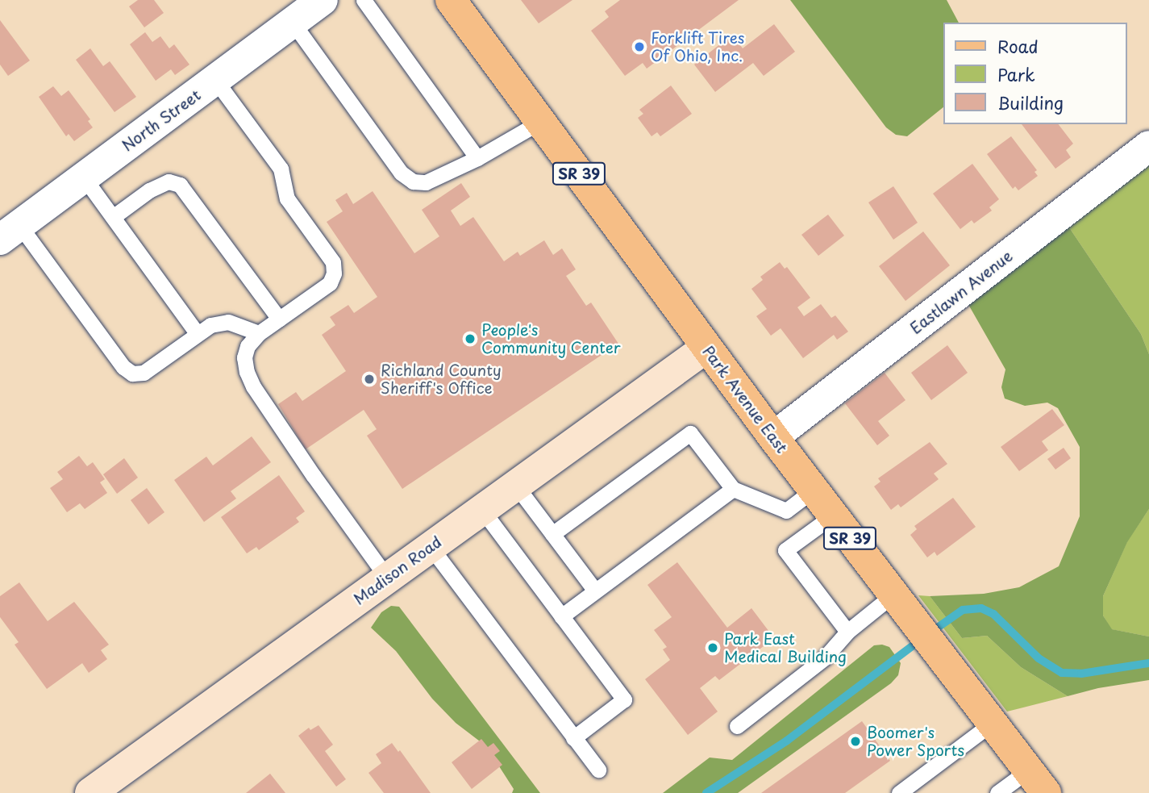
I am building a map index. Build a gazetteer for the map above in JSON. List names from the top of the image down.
{
  "streets": {
    "main road": ["SR 39", "Park Avenue East"],
    "street": ["North Street", "Eastlawn Avenue", "Madison Road"]
  },
  "crossings": [
    ["Eastlawn Avenue", "Park Avenue East"],
    ["Park Avenue East", "Madison Road"]
  ],
  "places": [
    "Forklift Tires Of Ohio, Inc.",
    "People's Community Center",
    "Richland County Sheriff's Office",
    "Park East Medical Building",
    "Boomer's Power Sports"
  ],
  "legend": ["Road", "Park", "Building"]
}
